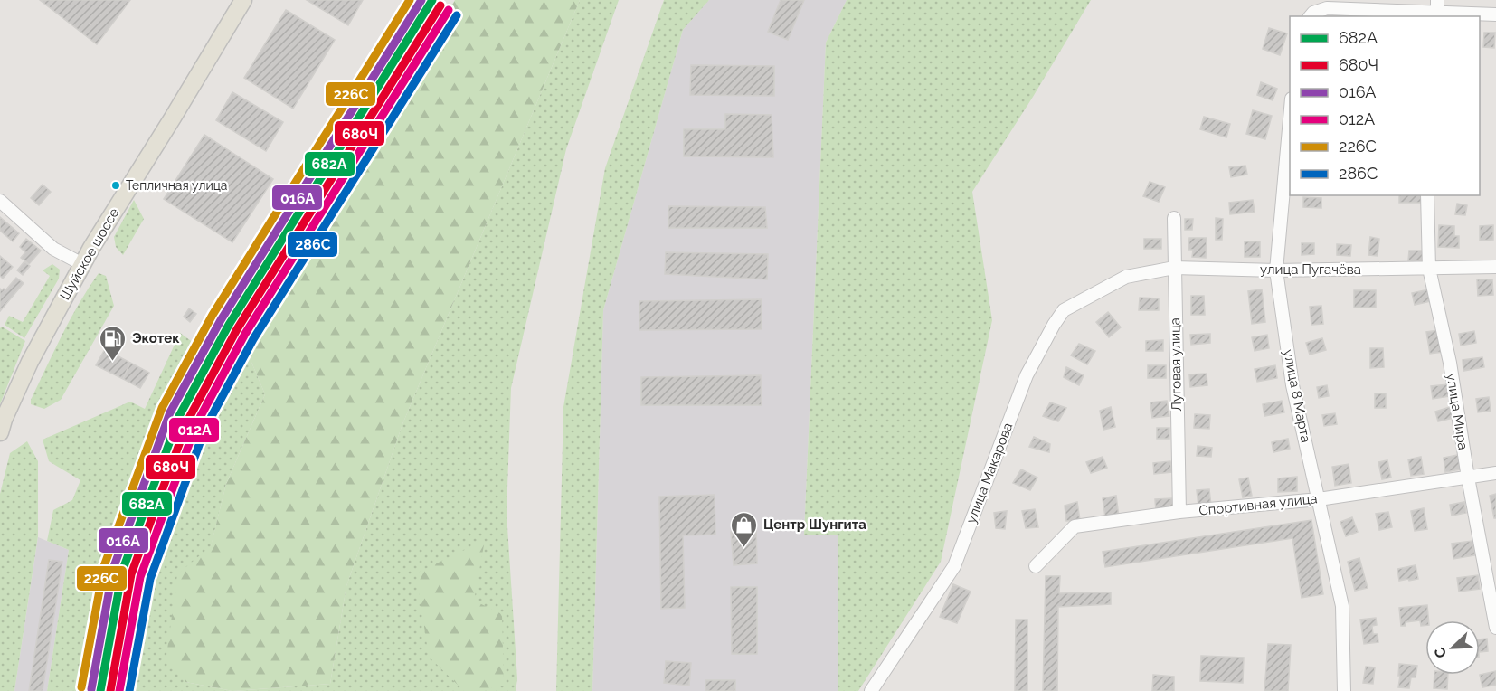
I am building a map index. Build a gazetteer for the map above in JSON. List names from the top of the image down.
{
  "streets": {
    "main road": ["Шуйское шоссе"],
    "street": [
      "улица Пугачёва",
      "Луговая улица",
      "улица 8 Марта",
      "улица Мира",
      "улица Макарова",
      "Спортивная улица"
    ]
  },
  "crossings": [
    ["улица Пугачёва", "Луговая улица"],
    ["улица Пугачёва", "улица 8 Марта"],
    ["улица Пугачёва", "улица Мира"],
    ["улица Пугачёва", "улица Макарова"],
    ["Луговая улица", "Спортивная улица"],
    ["улица 8 Марта", "Спортивная улица"],
    ["улица Мира", "Спортивная улица"]
  ],
  "places": {
    "other": ["Тепличная улица"],
    "fuel station": ["Экотек"],
    "shop": ["Центр Шунгита"]
  },
  "lines": [
    "transit line 682А",
    "transit line 016А",
    "transit line 226С",
    "transit line 680Ч",
    "transit line 012А",
    "transit line 286С"
  ],
  "legend": [
    "682А",
    "680Ч",
    "016А",
    "012А",
    "226С",
    "286С"
  ],
  "north": "bottom left"
}
